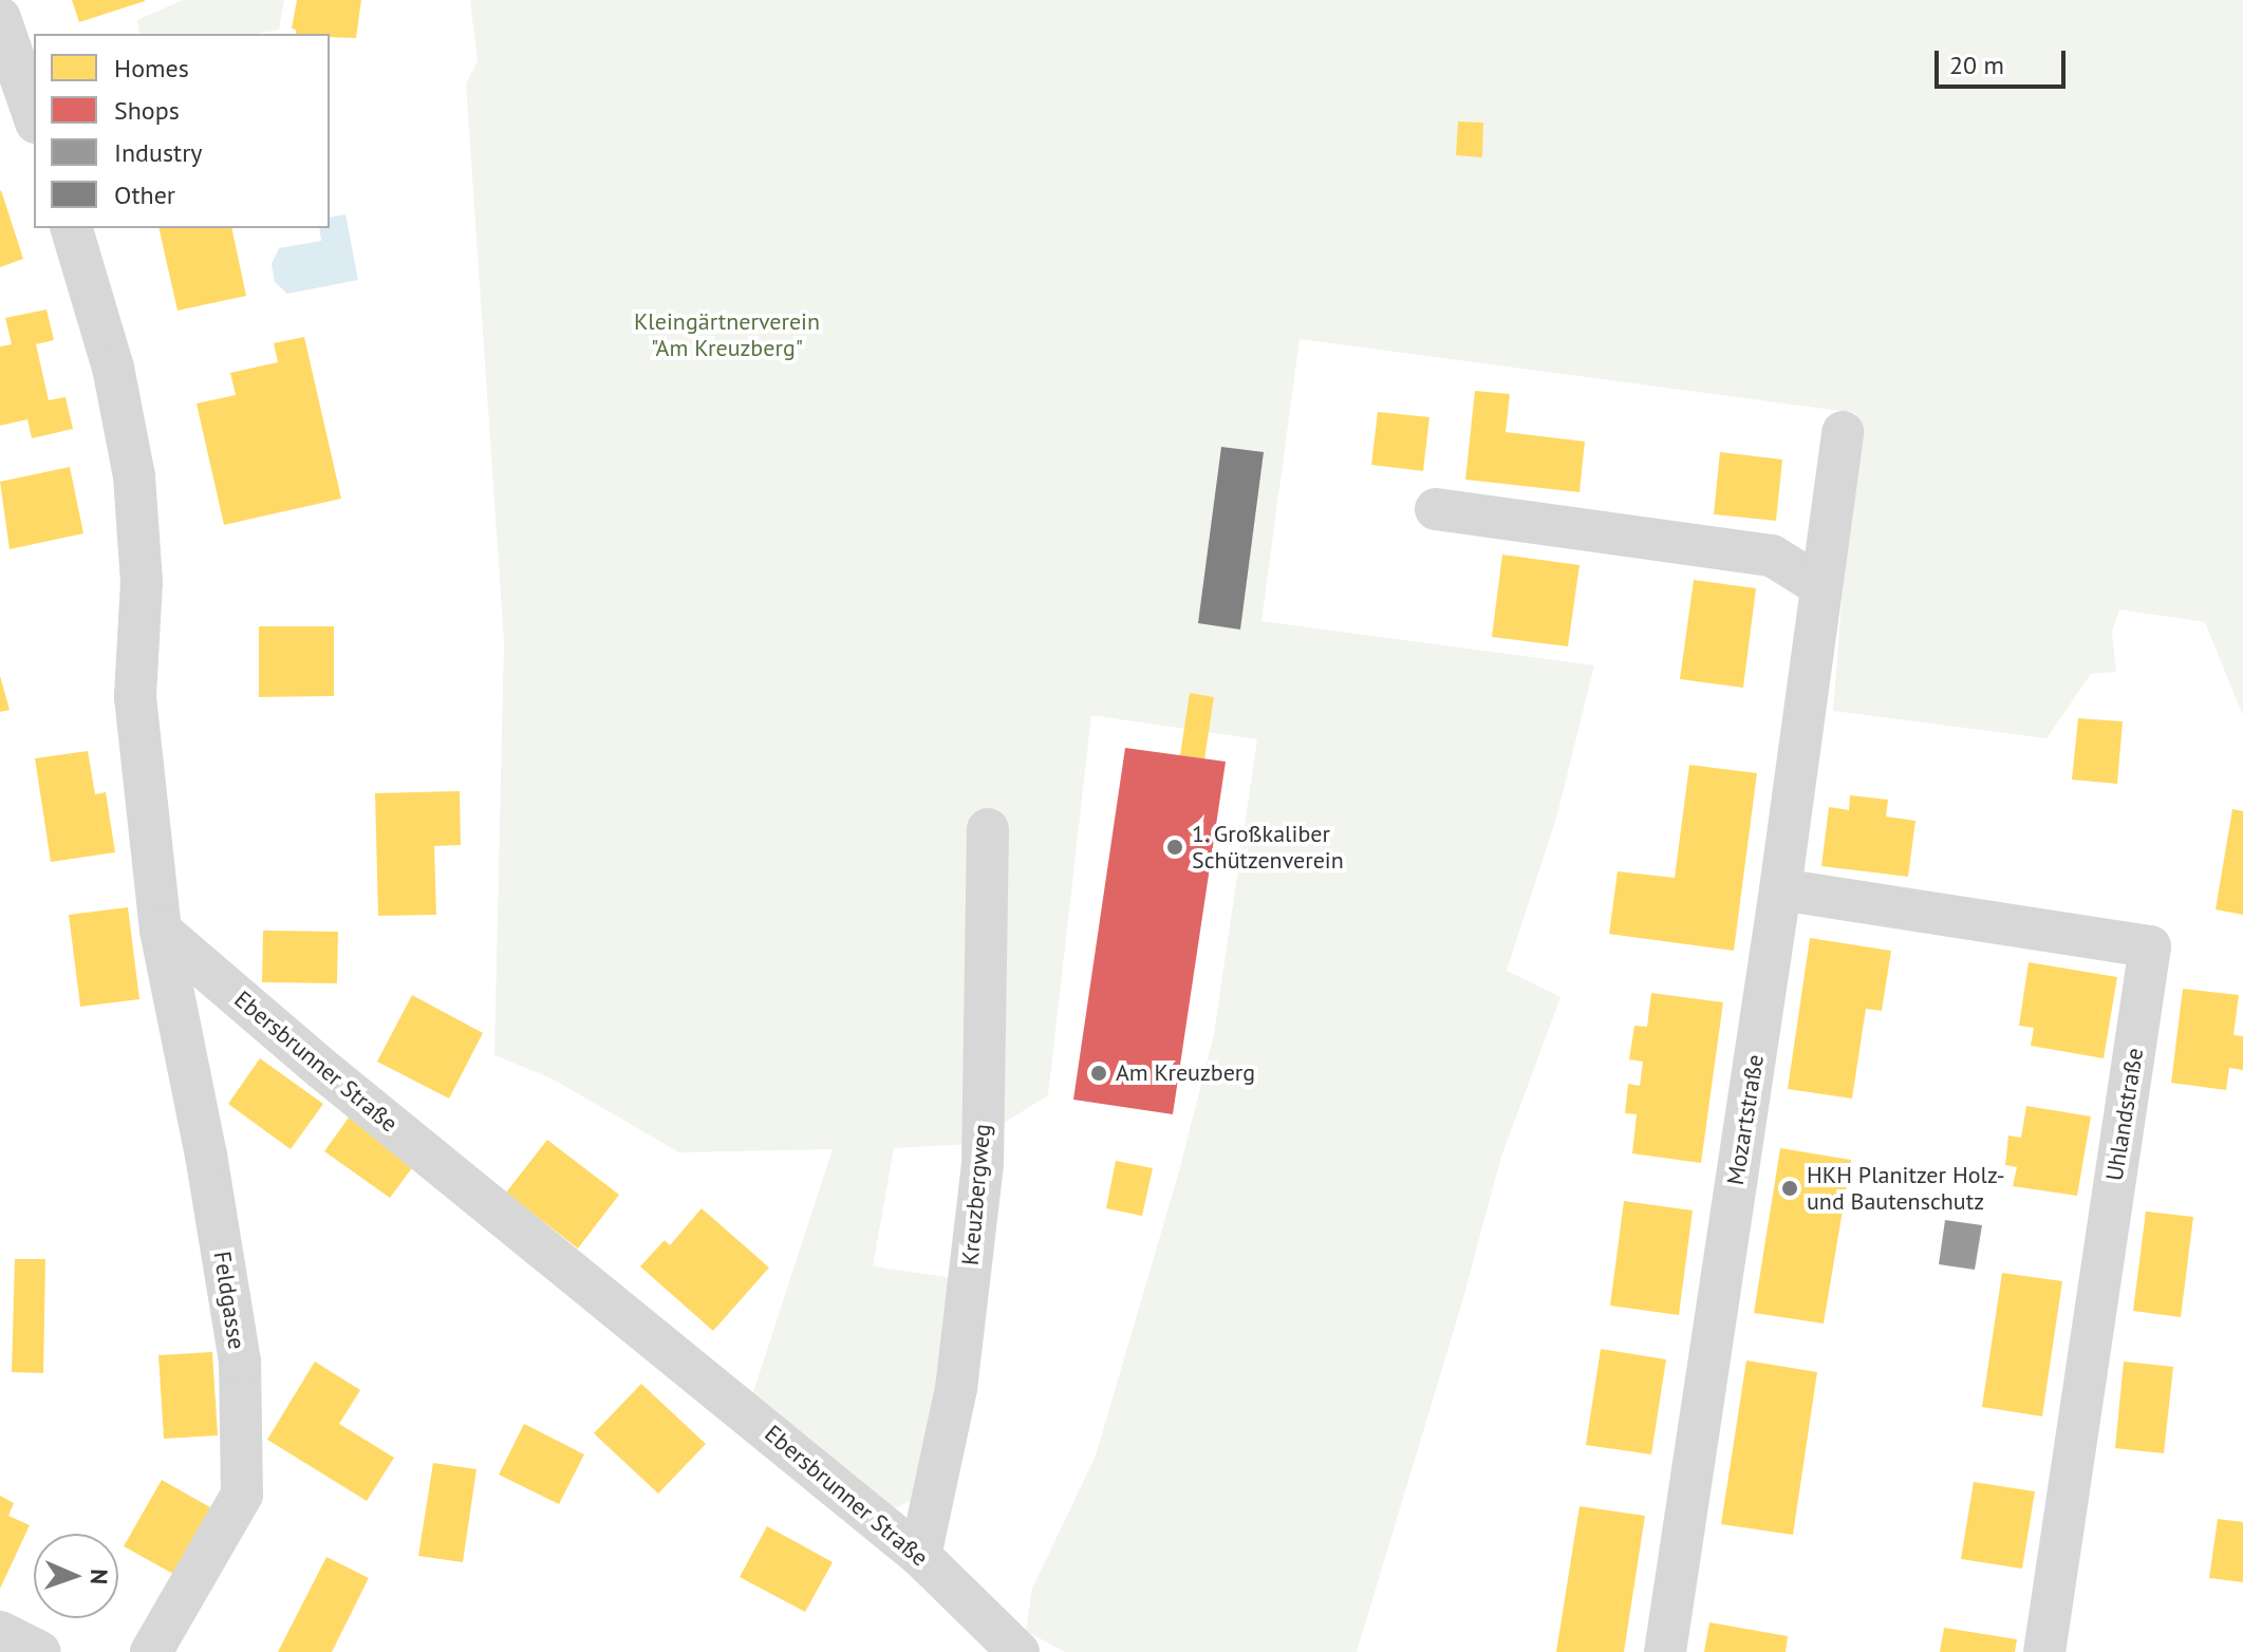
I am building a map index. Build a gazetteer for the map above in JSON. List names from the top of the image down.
{
  "streets": {
    "street": [
      "Ebersbrunner Straße",
      "Uhlandstraße",
      "Mozartstraße",
      "Kreuzbergweg",
      "Feldgasse"
    ]
  },
  "crossings": [
    ["Ebersbrunner Straße", "Kreuzbergweg"],
    ["Ebersbrunner Straße", "Feldgasse"],
    ["Uhlandstraße", "Mozartstraße"]
  ],
  "parks": ["Kleingärtnerverein \"Am Kreuzberg\""],
  "places": ["1. Großkaliber Schützenverein", "Am Kreuzberg", "HKH Planitzer Holz- und Bautenschutz"],
  "legend": [
    "Homes",
    "Shops",
    "Industry",
    "Other"
  ],
  "scale_bar": "20 m",
  "north": "right"
}
